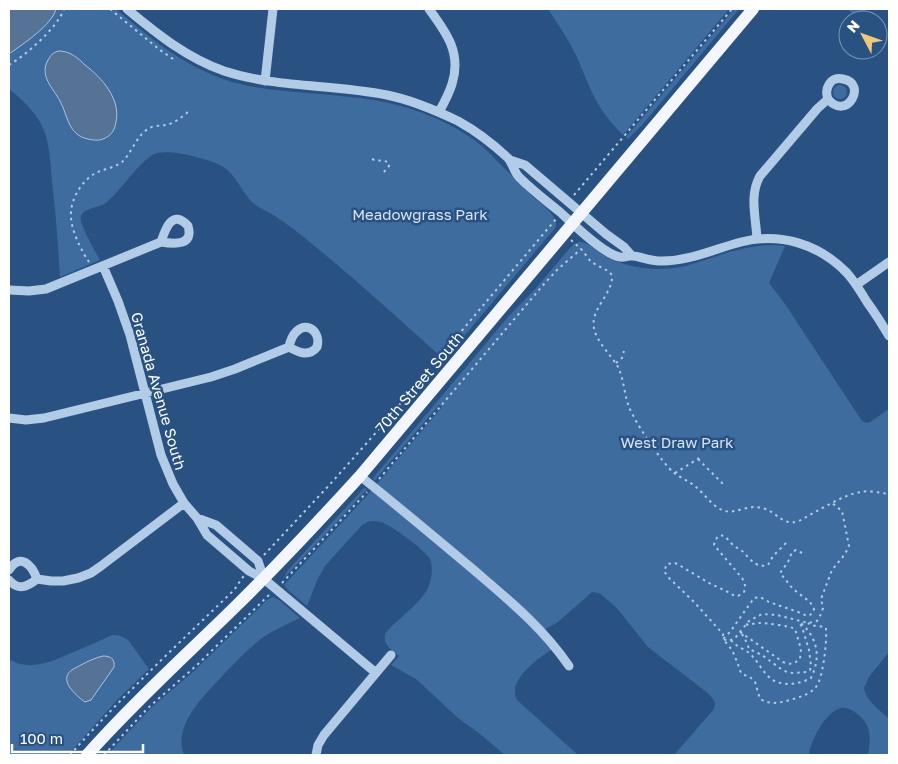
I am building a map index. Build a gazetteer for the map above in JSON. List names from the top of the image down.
{
  "streets": {
    "main road": ["70th Street South"],
    "street": ["Granada Avenue South"]
  },
  "crossings": [
    ["70th Street South", "Granada Avenue South"]
  ],
  "parks": ["Meadowgrass Park", "West Draw Park"],
  "scale_bar": "100 m",
  "north": "top left"
}
